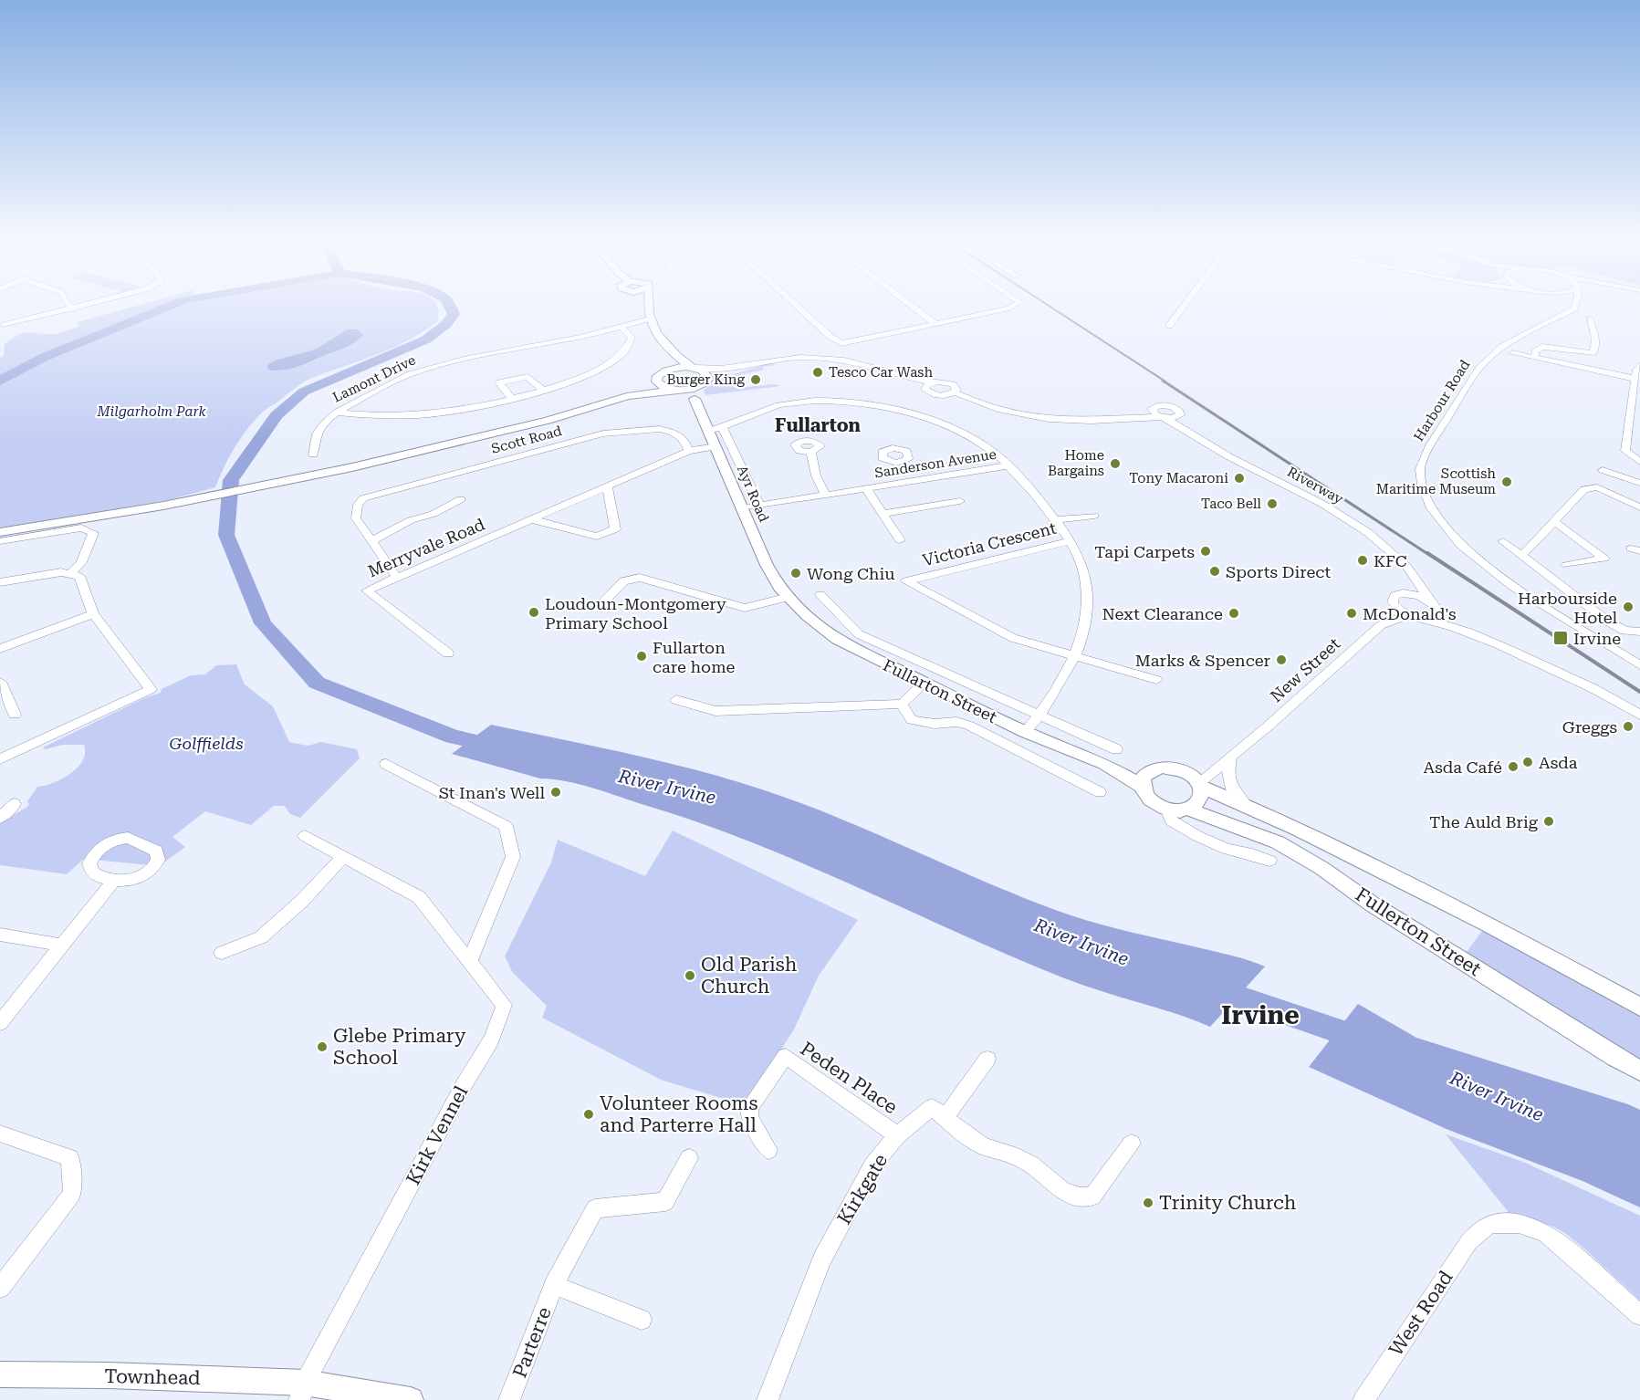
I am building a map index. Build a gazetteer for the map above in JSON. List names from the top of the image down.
{
  "streets": {
    "main road": [
      "Ayr Road",
      "Fullarton Street",
      "Fullerton Street",
      "Townhead"
    ],
    "street": [
      "Lamont Drive",
      "Harbour Road",
      "Scott Road",
      "Sanderson Avenue",
      "Riverway",
      "Victoria Crescent",
      "Merryvale Road",
      "New Street",
      "Peden Place",
      "Kirk Vennel",
      "Kirkgate",
      "West Road",
      "Parterre"
    ]
  },
  "crossings": [
    ["Scott Road", "Merryvale Road"],
    ["Sanderson Avenue", "Ayr Road"],
    ["Ayr Road", "Merryvale Road"],
    ["Ayr Road", "Fullarton Street"],
    ["New Street", "Fullarton Street"],
    ["New Street", "Fullerton Street"],
    ["Fullarton Street", "Fullerton Street"],
    ["Peden Place", "Kirkgate"],
    ["Kirk Vennel", "Townhead"]
  ],
  "districts": ["Fullarton", "Irvine"],
  "water": ["River Irvine"],
  "parks": ["Milgarholm Park", "Golffields"],
  "places": {
    "other": [
      "Tesco Car Wash",
      "Burger King",
      "Home Bargains",
      "Tony Macaroni",
      "Scottish Maritime Museum",
      "Taco Bell",
      "Tapi Carpets",
      "KFC",
      "Sports Direct",
      "Wong Chiu",
      "Harbourside Hotel",
      "Loudoun-Montgomery Primary School",
      "Next Clearance",
      "McDonald's",
      "Fullarton care home",
      "Marks & Spencer",
      "Greggs",
      "Asda",
      "Asda Café",
      "St Inan's Well",
      "The Auld Brig",
      "Old Parish Church",
      "Glebe Primary School",
      "Volunteer Rooms and Parterre Hall",
      "Trinity Church"
    ],
    "transit": ["Irvine"]
  }
}
